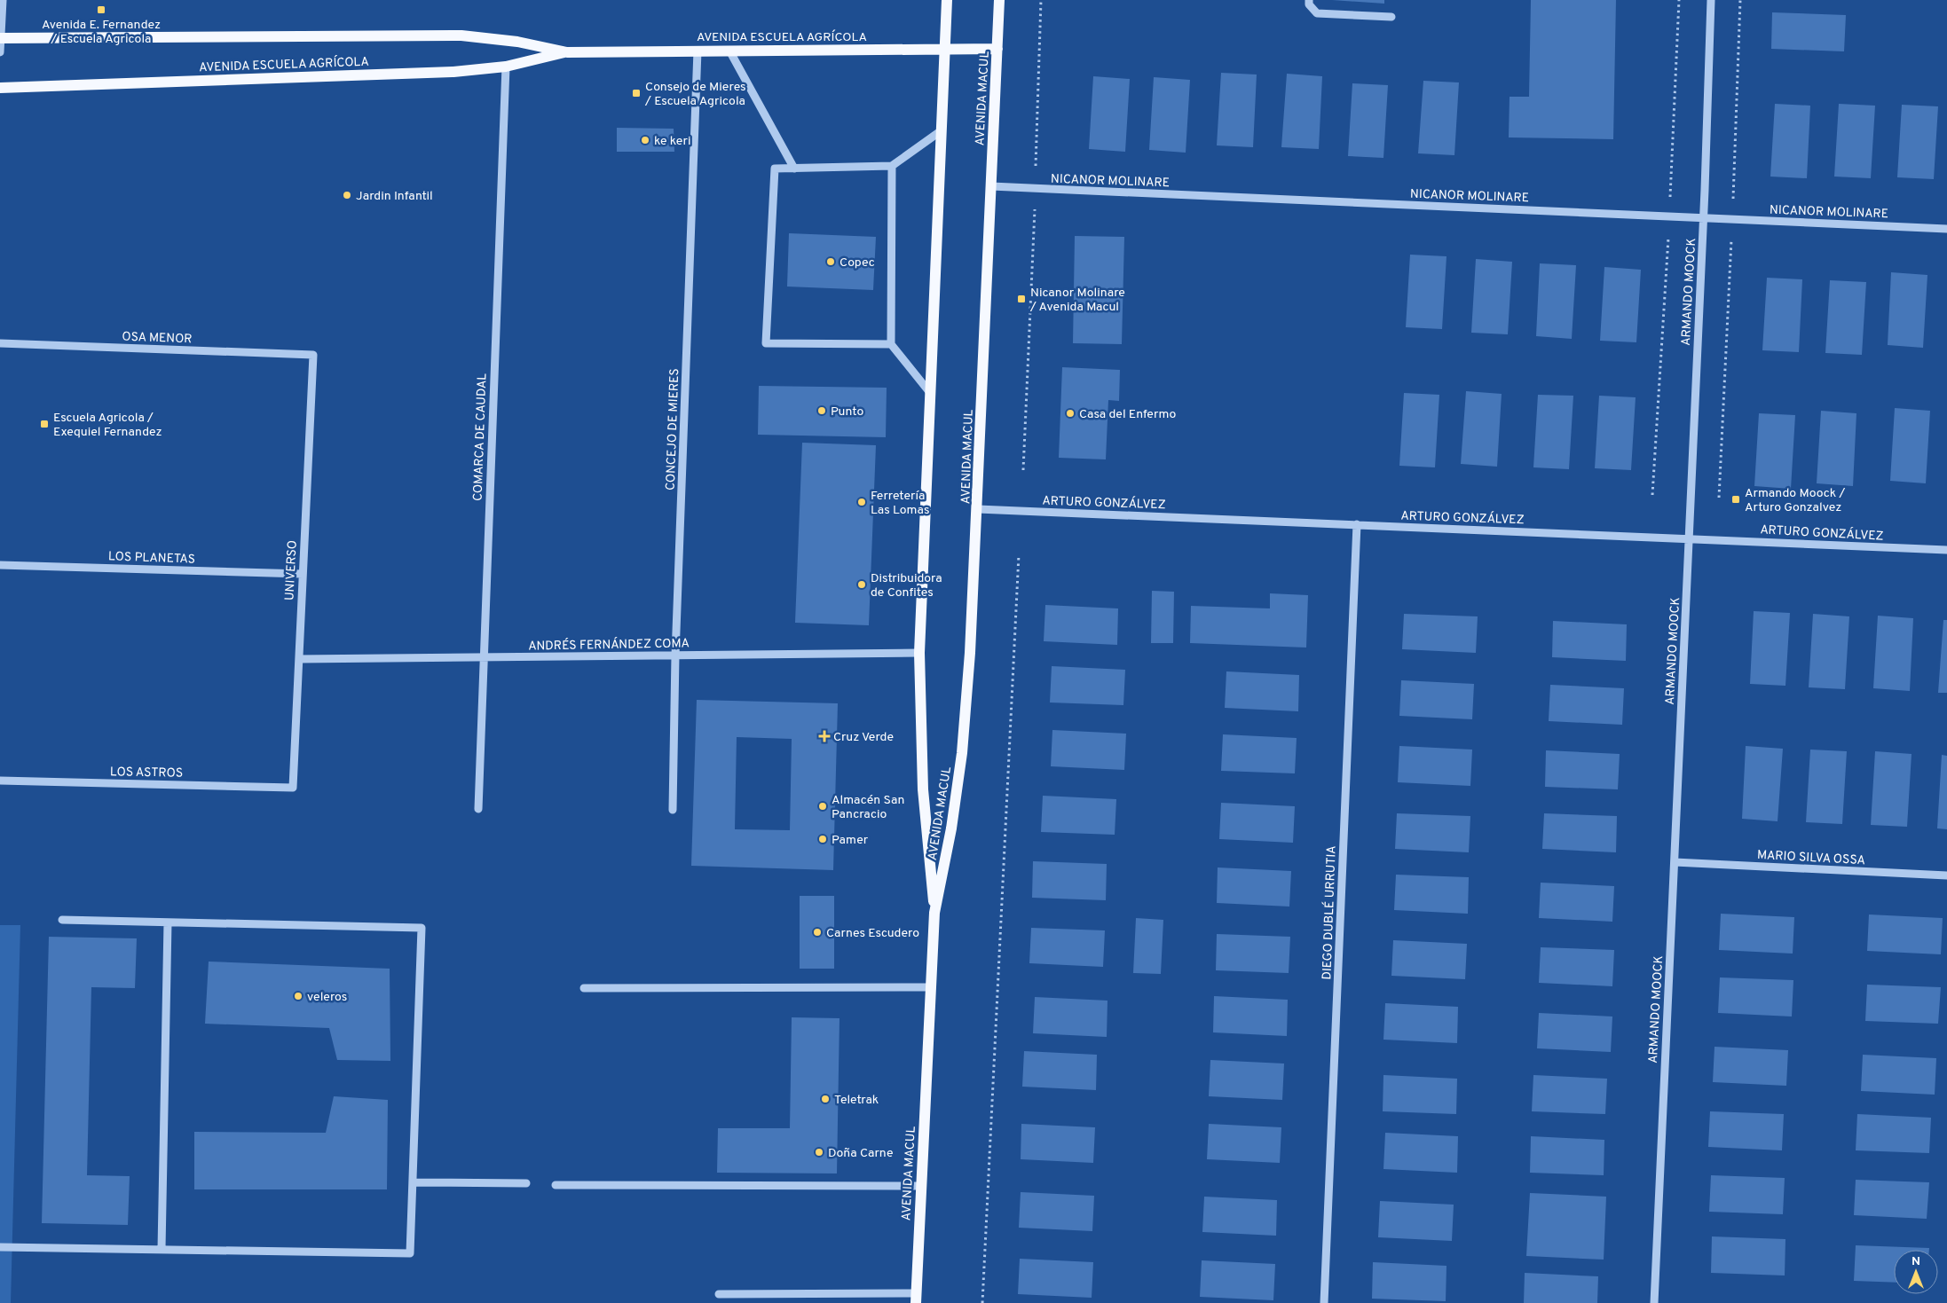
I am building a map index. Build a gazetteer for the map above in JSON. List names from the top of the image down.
{
  "streets": {
    "main road": ["AVENIDA ESCUELA AGRÍCOLA", "AVENIDA MACUL"],
    "street": [
      "NICANOR MOLINARE",
      "ARMANDO MOOCK",
      "OSA MENOR",
      "CONCEJO DE MIERES",
      "COMARCA DE CAUDAL",
      "ARTURO GONZÁLVEZ",
      "LOS PLANETAS",
      "UNIVERSO",
      "ANDRÉS FERNÁNDEZ COMA",
      "LOS ASTROS",
      "MARIO SILVA OSSA",
      "DIEGO DUBLÉ URRUTIA"
    ]
  },
  "crossings": [
    ["AVENIDA ESCUELA AGRÍCOLA", "AVENIDA MACUL"],
    ["AVENIDA ESCUELA AGRÍCOLA", "CONCEJO DE MIERES"],
    ["AVENIDA ESCUELA AGRÍCOLA", "COMARCA DE CAUDAL"],
    ["AVENIDA MACUL", "NICANOR MOLINARE"],
    ["AVENIDA MACUL", "ARTURO GONZÁLVEZ"],
    ["AVENIDA MACUL", "ANDRÉS FERNÁNDEZ COMA"],
    ["NICANOR MOLINARE", "ARMANDO MOOCK"],
    ["ARMANDO MOOCK", "ARTURO GONZÁLVEZ"],
    ["ARMANDO MOOCK", "MARIO SILVA OSSA"],
    ["OSA MENOR", "UNIVERSO"],
    ["CONCEJO DE MIERES", "ANDRÉS FERNÁNDEZ COMA"],
    ["COMARCA DE CAUDAL", "ANDRÉS FERNÁNDEZ COMA"],
    ["ARTURO GONZÁLVEZ", "DIEGO DUBLÉ URRUTIA"],
    ["LOS PLANETAS", "UNIVERSO"],
    ["UNIVERSO", "ANDRÉS FERNÁNDEZ COMA"],
    ["UNIVERSO", "LOS ASTROS"]
  ],
  "places": {
    "transit": [
      "Avenida E. Fernandez / Escuela Agricola",
      "Consejo de Mieres / Escuela Agricola",
      "Nicanor Molinare / Avenida Macul",
      "Escuela Agricola / Exequiel Fernandez",
      "Armando Moock / Arturo Gonzalvez"
    ],
    "other": [
      "ke keri",
      "Jardin Infantil",
      "Copec",
      "Punto",
      "Casa del Enfermo",
      "Ferretería Las Lomas",
      "Distribuidora de Confites",
      "Almacén San Pancracio",
      "Pamer",
      "Carnes Escudero",
      "veleros",
      "Teletrak",
      "Doña Carne"
    ],
    "health": ["Cruz Verde"]
  },
  "north": "top"
}
